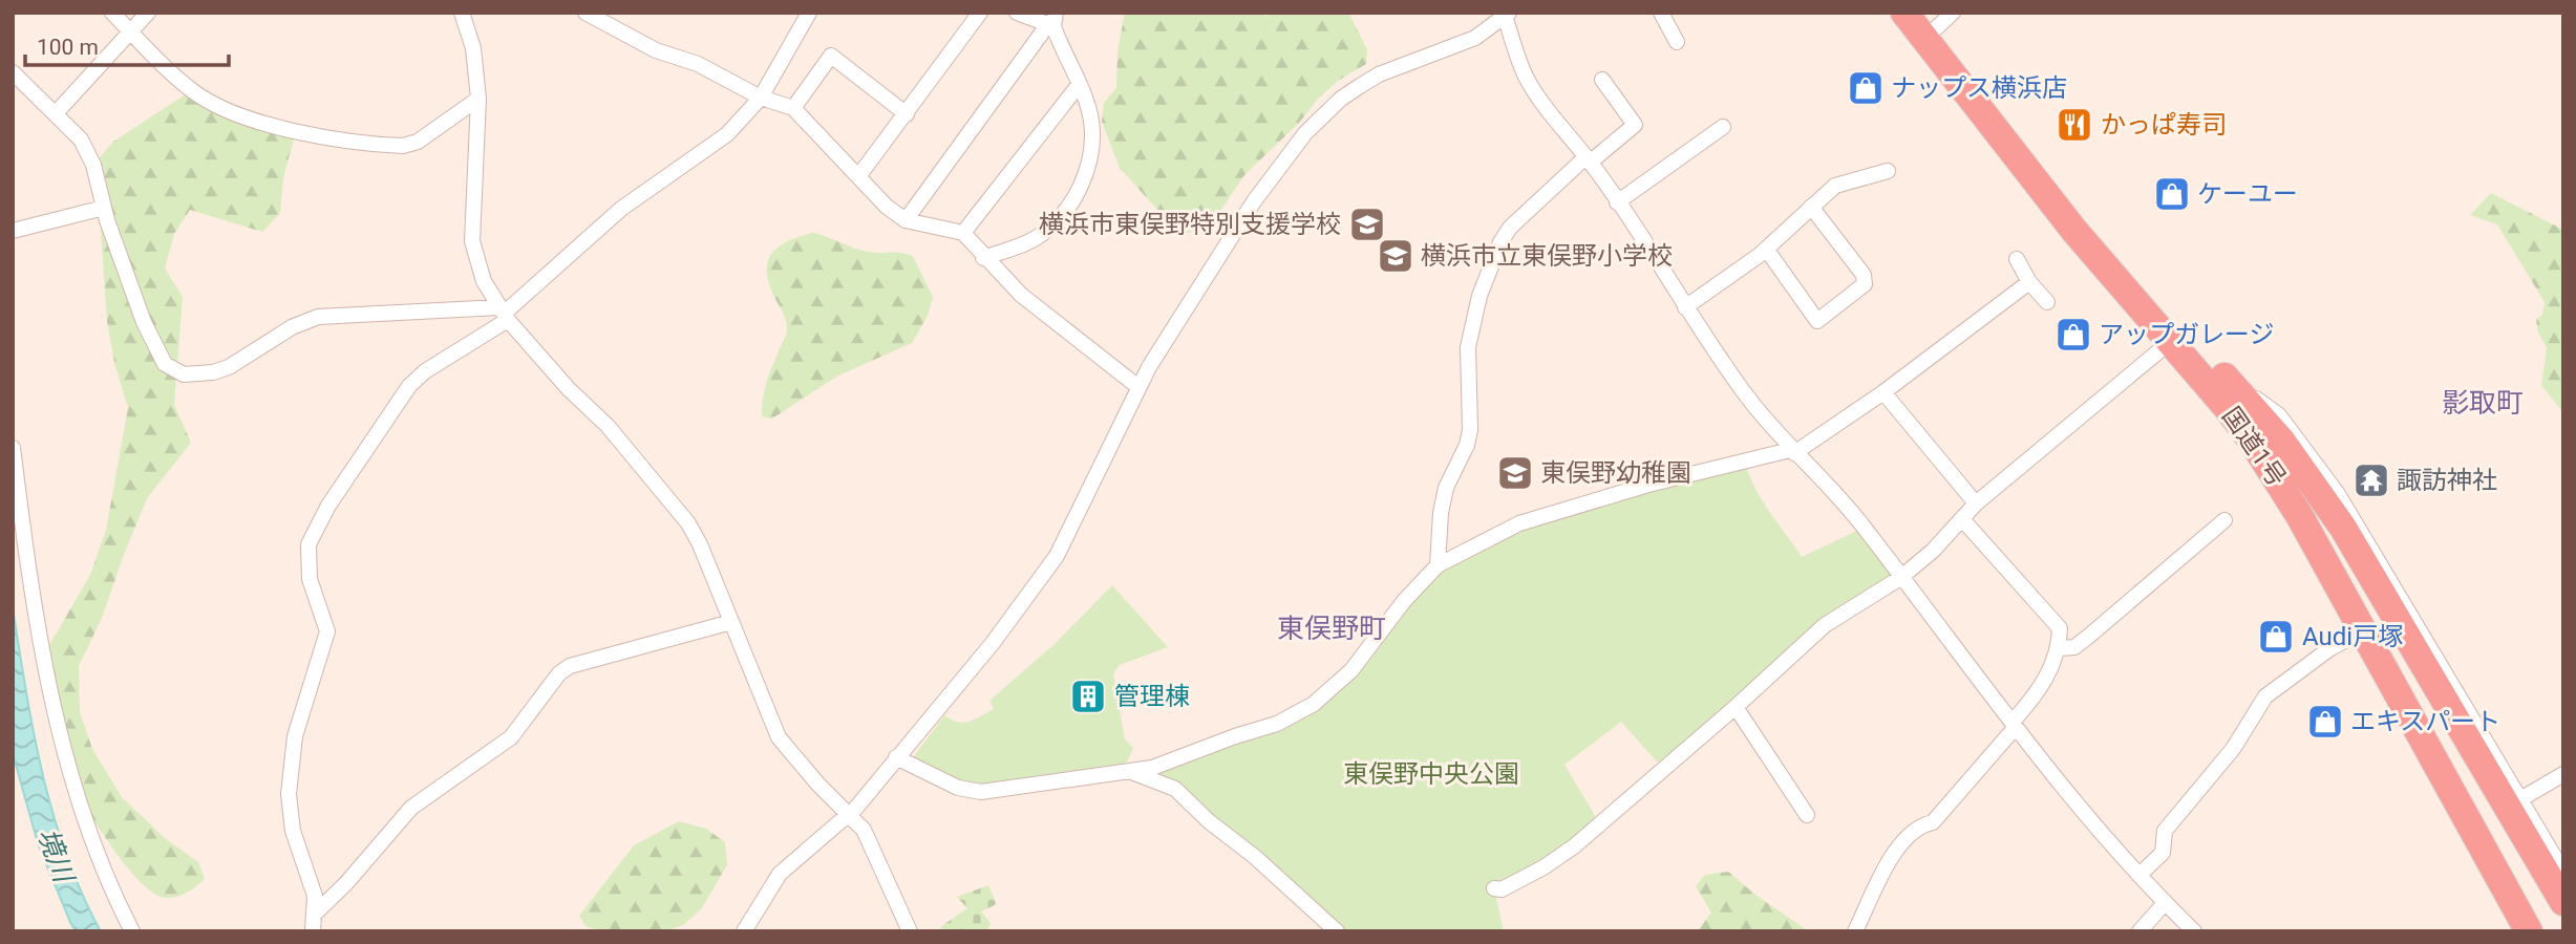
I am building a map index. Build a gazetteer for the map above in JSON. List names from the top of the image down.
{
  "streets": {
    "highway": ["国道1号"]
  },
  "districts": ["影取町", "東俣野町"],
  "water": ["境川"],
  "parks": ["東俣野中央公園"],
  "places": {
    "shop": [
      "ナップス横浜店",
      "ケーユー",
      "アップガレージ",
      "Audi戸塚",
      "エキスパート"
    ],
    "restaurant": ["かっぱ寿司"],
    "school or university": ["横浜市東俣野特別支援学校", "横浜市立東俣野小学校", "東俣野幼稚園"],
    "temple": ["諏訪神社"],
    "building": ["管理棟"]
  },
  "scale_bar": "100 m"
}
